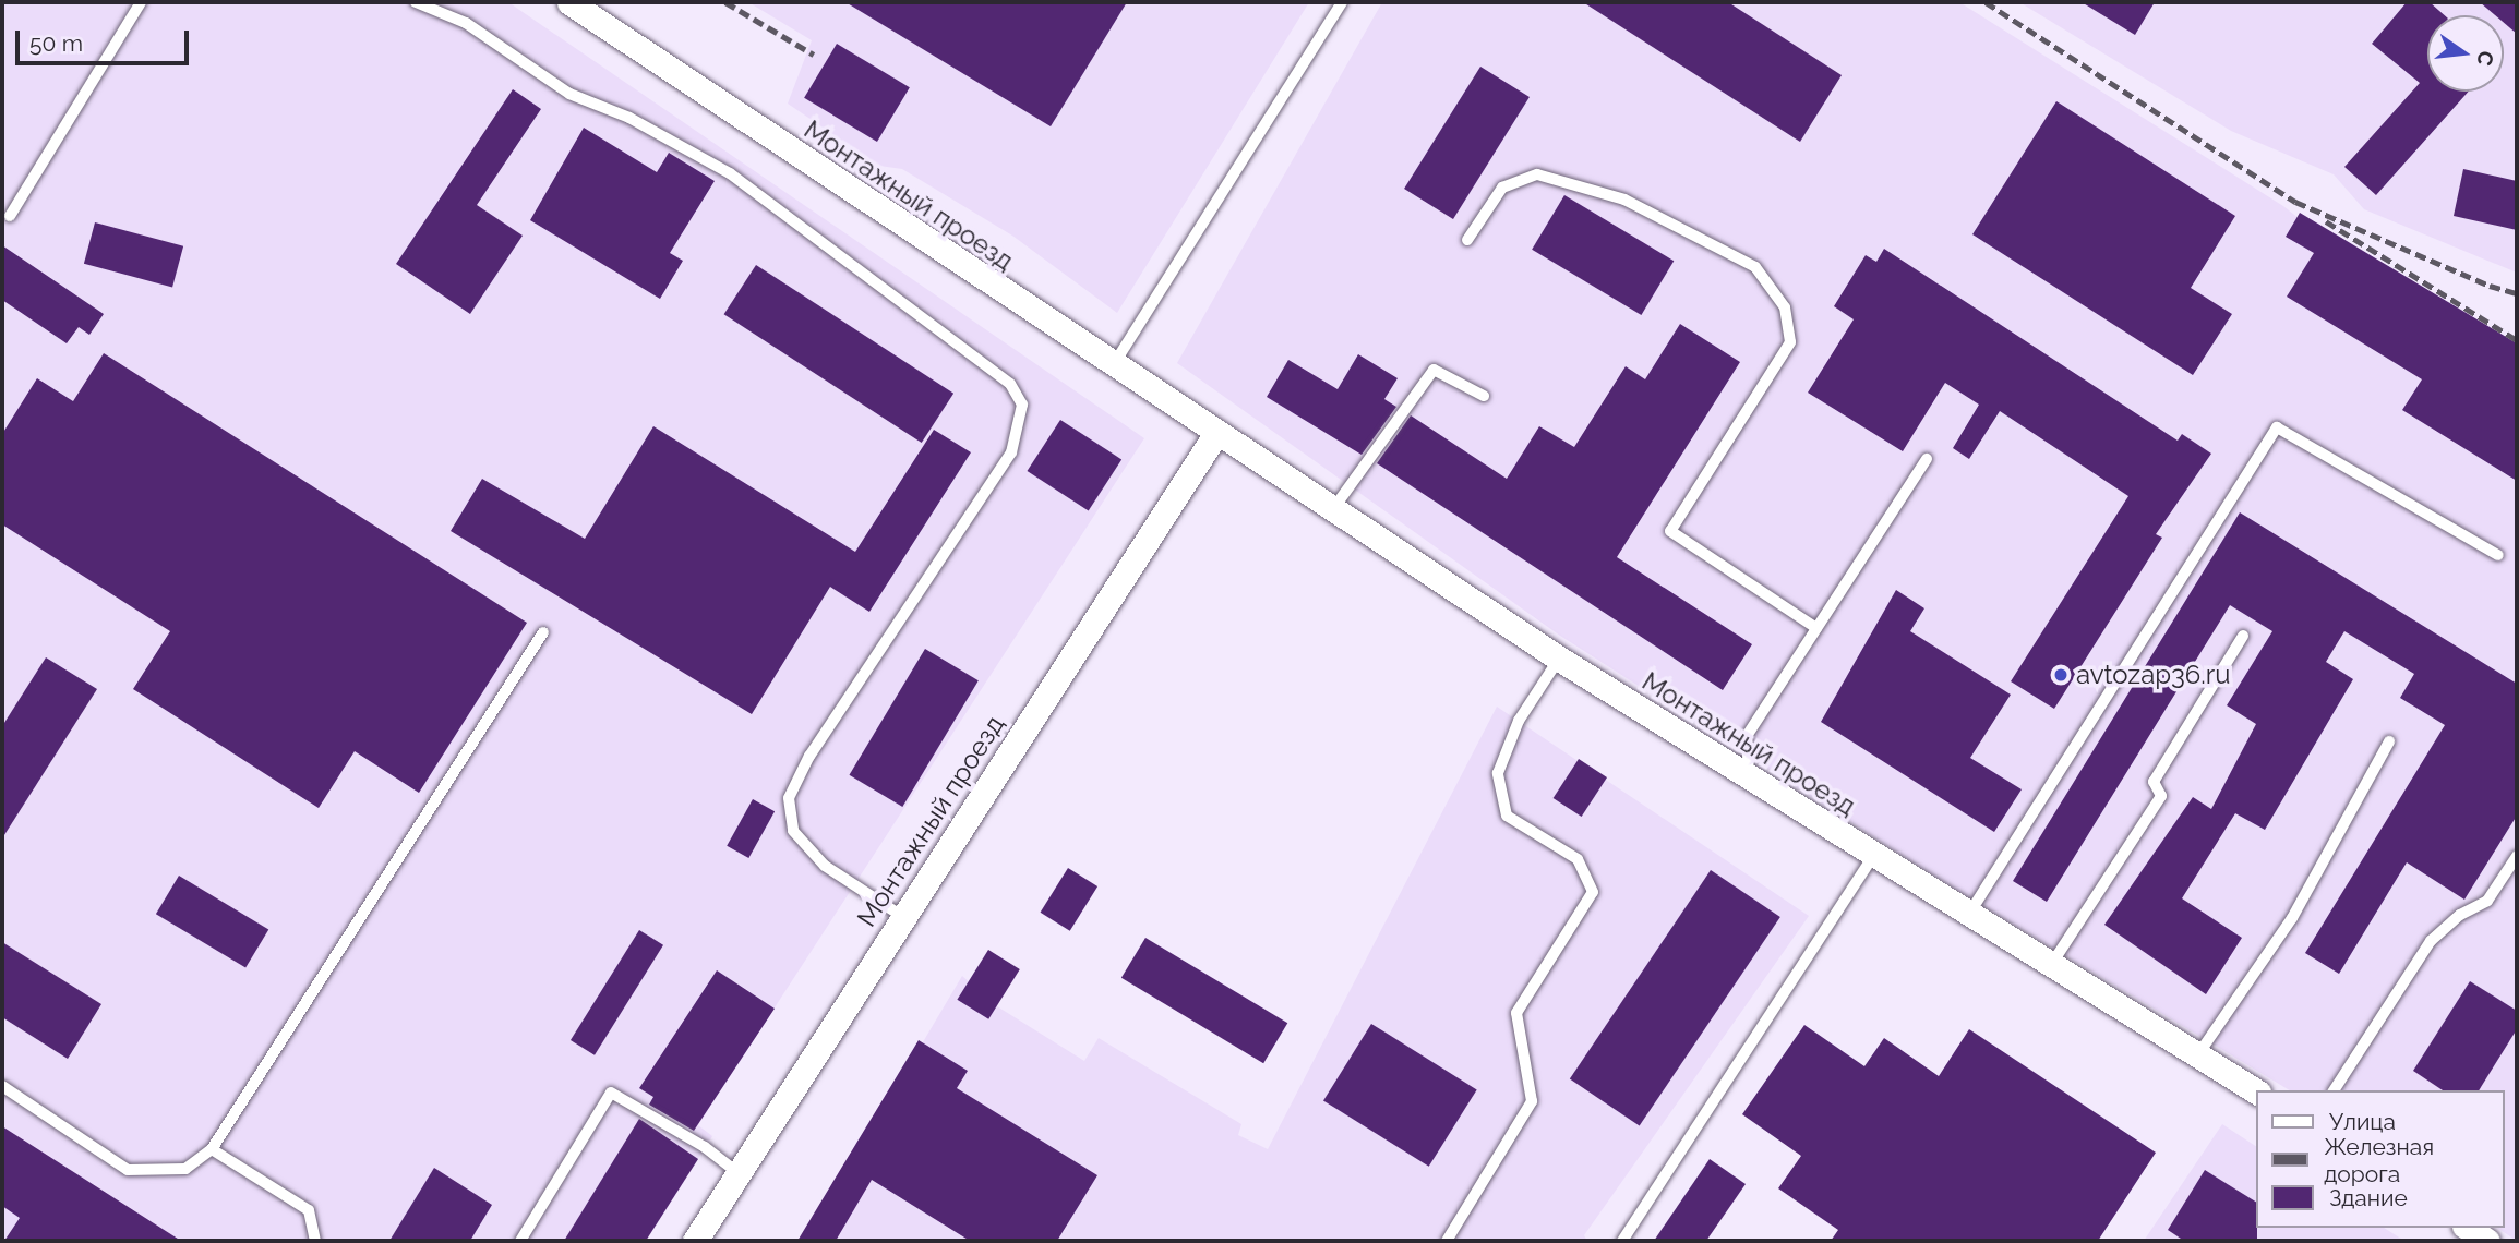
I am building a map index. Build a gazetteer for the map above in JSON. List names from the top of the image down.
{
  "streets": {
    "street": ["Монтажный проезд"]
  },
  "places": ["avtozap36.ru"],
  "legend": ["Улица", "Железная дорога", "Здание"],
  "scale_bar": "50 m",
  "north": "right"
}
